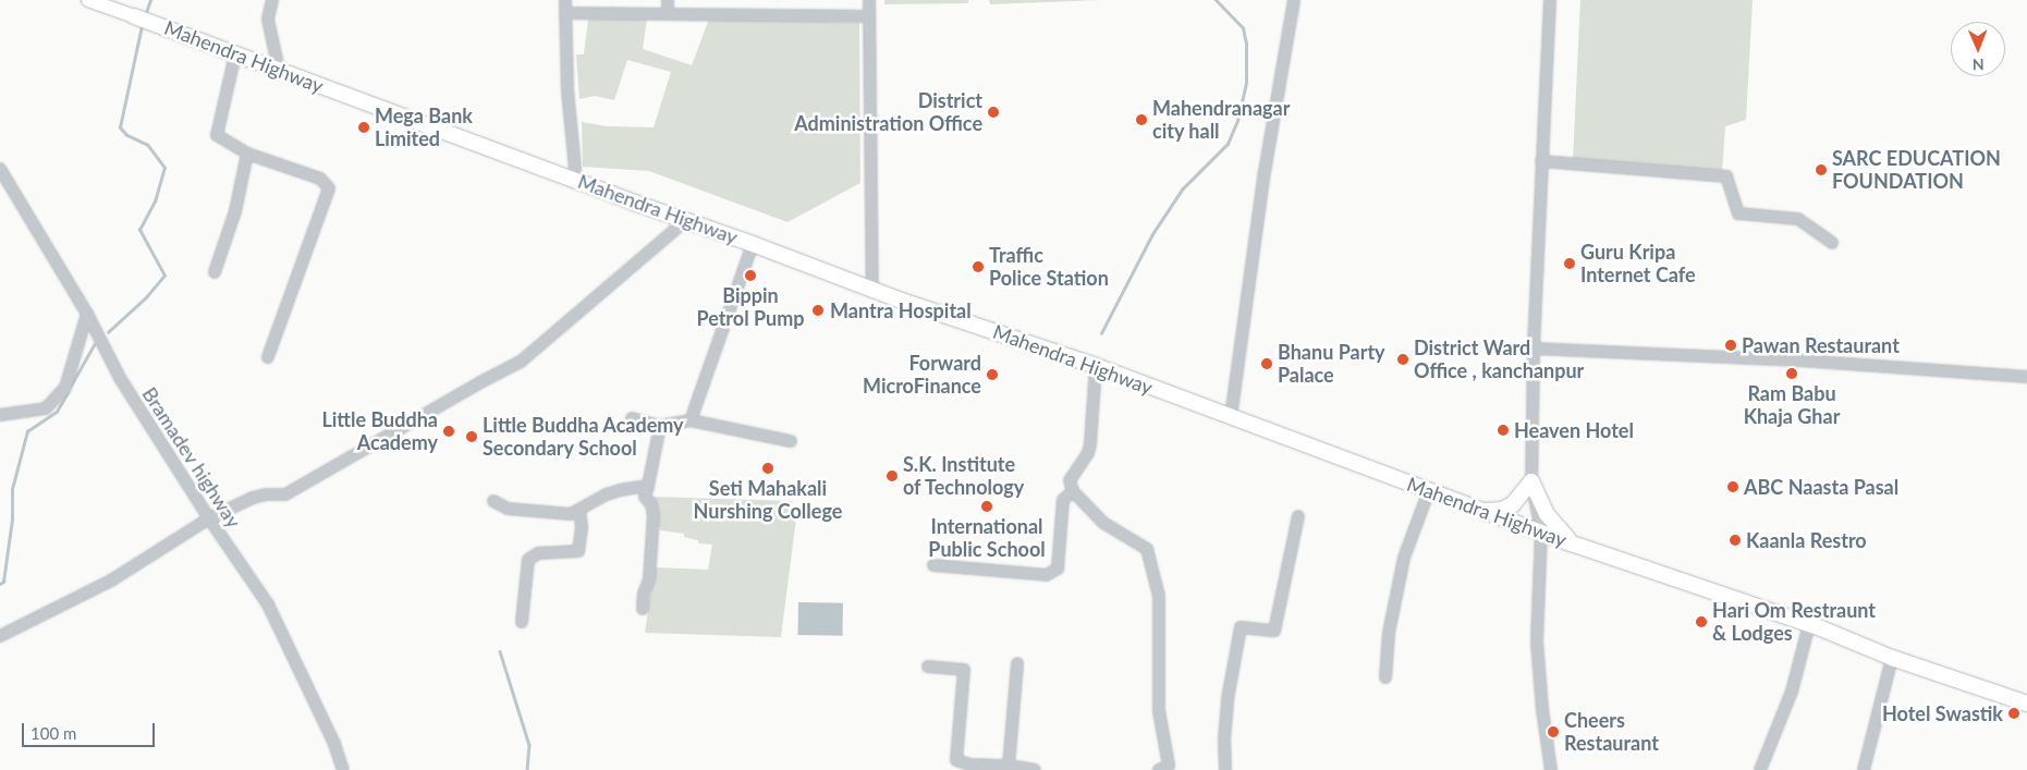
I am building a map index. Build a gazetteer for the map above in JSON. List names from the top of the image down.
{
  "streets": {
    "highway": ["Mahendra Highway"],
    "street": ["Bramadev highway"]
  },
  "places": [
    "District Administration Office",
    "Mahendranagar city hall",
    "Mega Bank Limited",
    "SARC EDUCATION FOUNDATION",
    "Guru Kripa Internet Cafe",
    "Traffic Police Station",
    "Bippin Petrol Pump",
    "Mantra Hospital",
    "Pawan Restaurant",
    "District Ward Office , kanchanpur",
    "Bhanu Party Palace",
    "Ram Babu Khaja Ghar",
    "Forward MicroFinance",
    "Heaven Hotel",
    "Little Buddha Academy",
    "Little Buddha Academy Secondary School",
    "Seti Mahakali Nurshing College",
    "S.K. Institute of Technology",
    "ABC Naasta Pasal",
    "International Public School",
    "Kaanla Restro",
    "Hari Om Restraunt & Lodges",
    "Hotel Swastik",
    "Cheers Restaurant"
  ],
  "scale_bar": "100 m",
  "north": "bottom"
}
